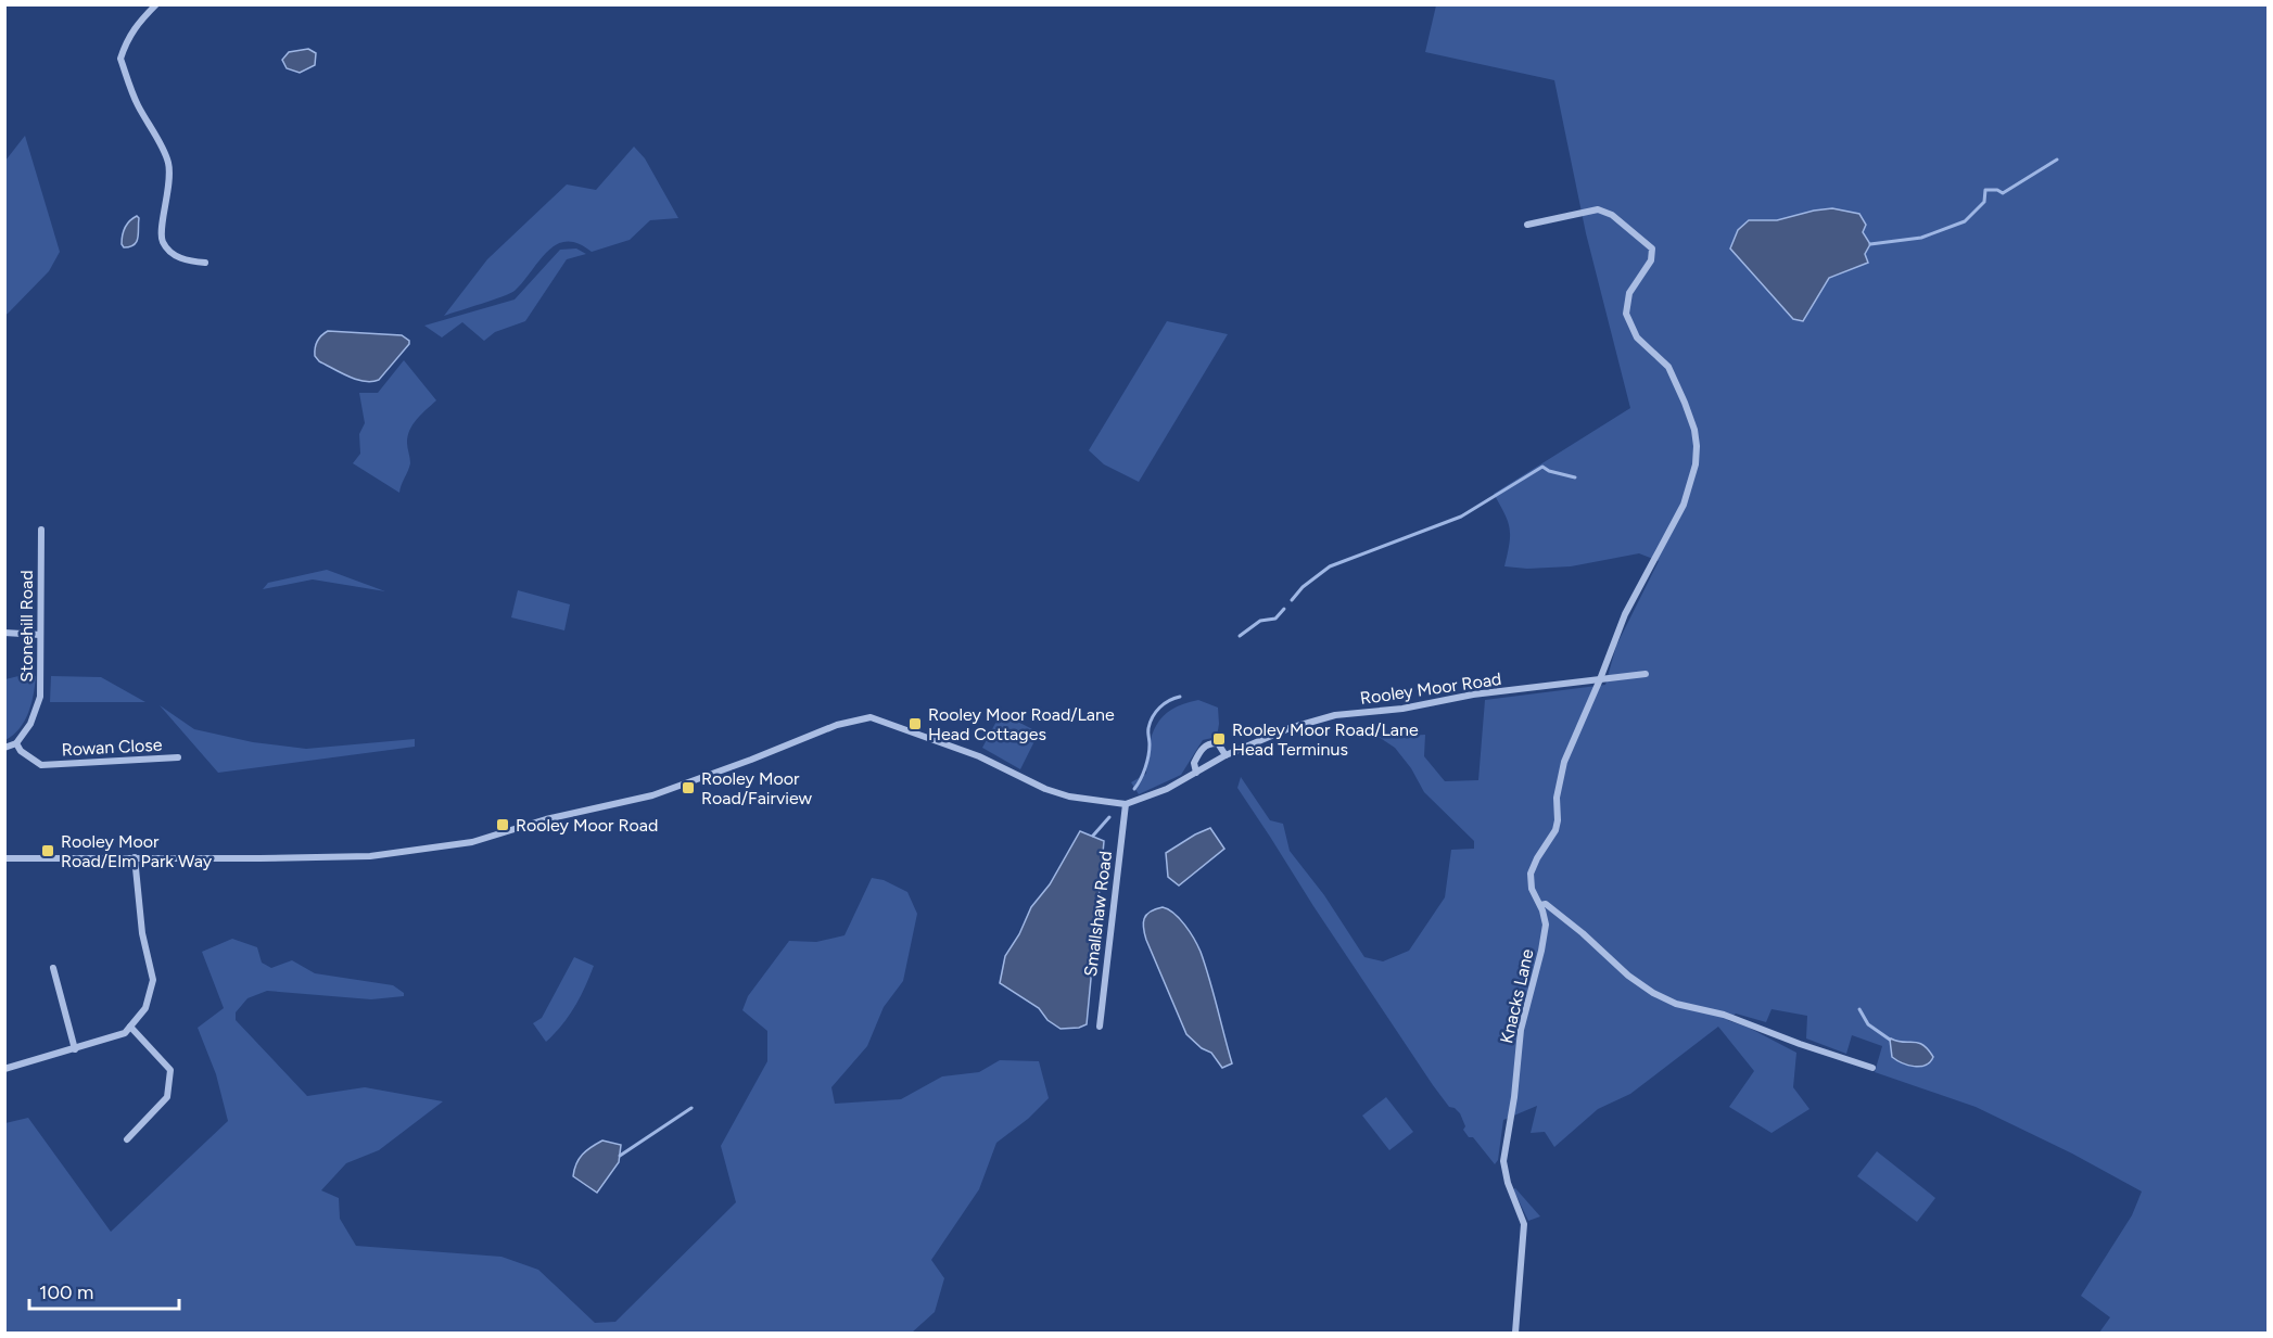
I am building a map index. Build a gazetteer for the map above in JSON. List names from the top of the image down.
{
  "streets": {
    "street": [
      "Stonehill Road",
      "Rooley Moor Road",
      "Rowan Close",
      "Smallshaw Road",
      "Knacks Lane"
    ]
  },
  "crossings": [
    ["Stonehill Road", "Rowan Close"],
    ["Rooley Moor Road", "Smallshaw Road"],
    ["Rooley Moor Road", "Knacks Lane"]
  ],
  "places": {
    "transit": [
      "Rooley Moor Road/Lane Head Cottages",
      "Rooley Moor Road/Lane Head Terminus",
      "Rooley Moor Road/Fairview",
      "Rooley Moor Road",
      "Rooley Moor Road/Elm Park Way"
    ]
  },
  "scale_bar": "100 m"
}
